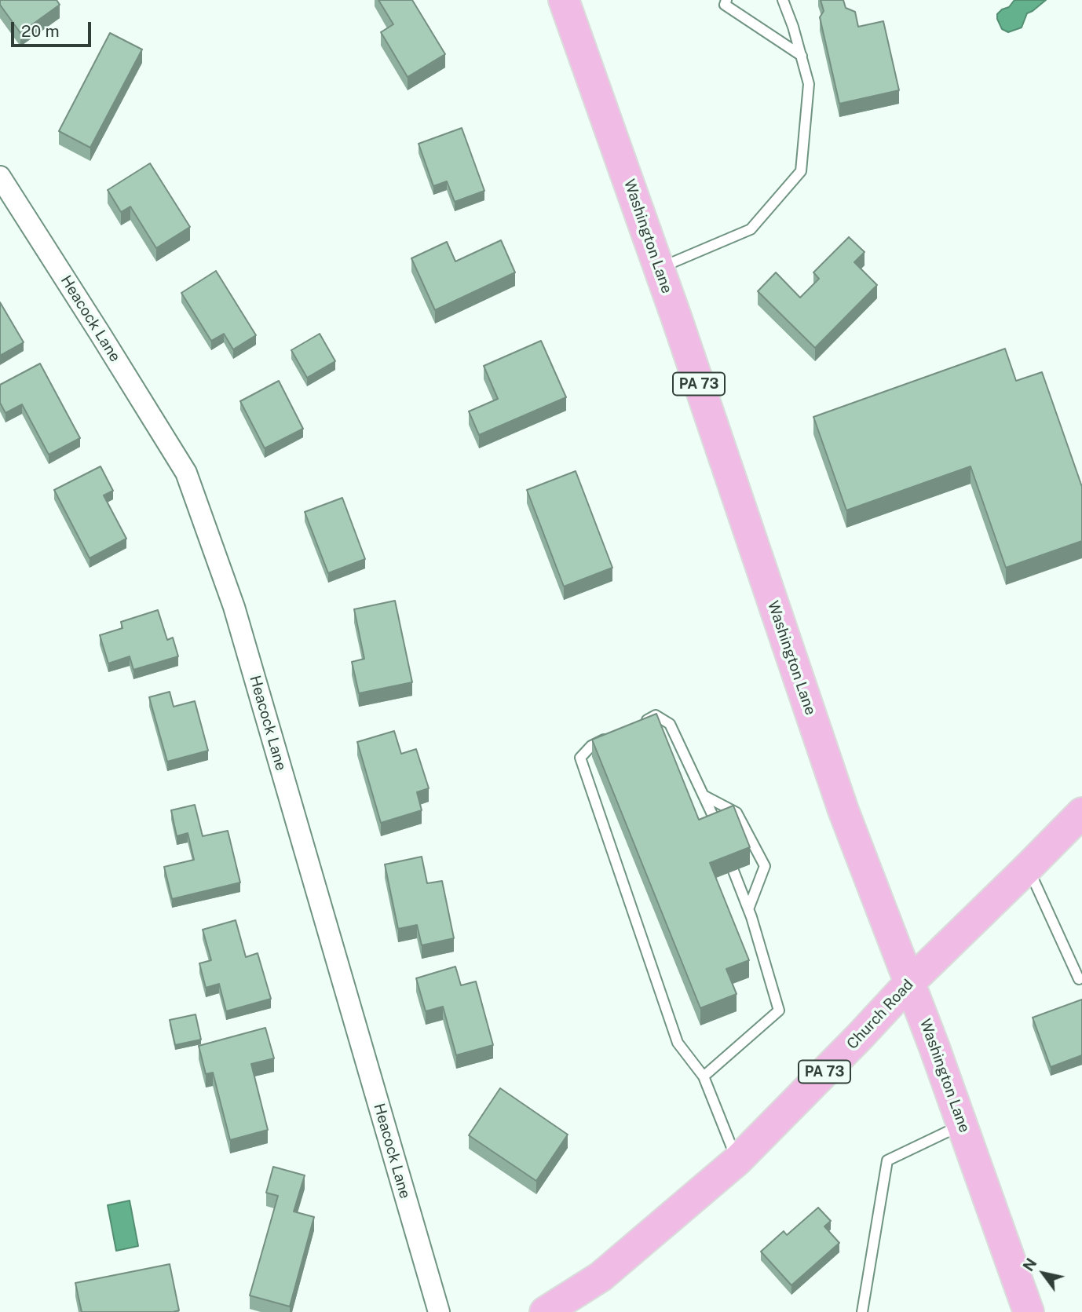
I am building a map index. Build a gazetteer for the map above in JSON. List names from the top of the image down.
{
  "streets": {
    "main road": ["Washington Lane", "PA 73", "Church Road"],
    "street": ["Heacock Lane"]
  },
  "crossings": [
    ["Washington Lane", "Church Road"]
  ],
  "scale_bar": "20 m",
  "north": "top left"
}
